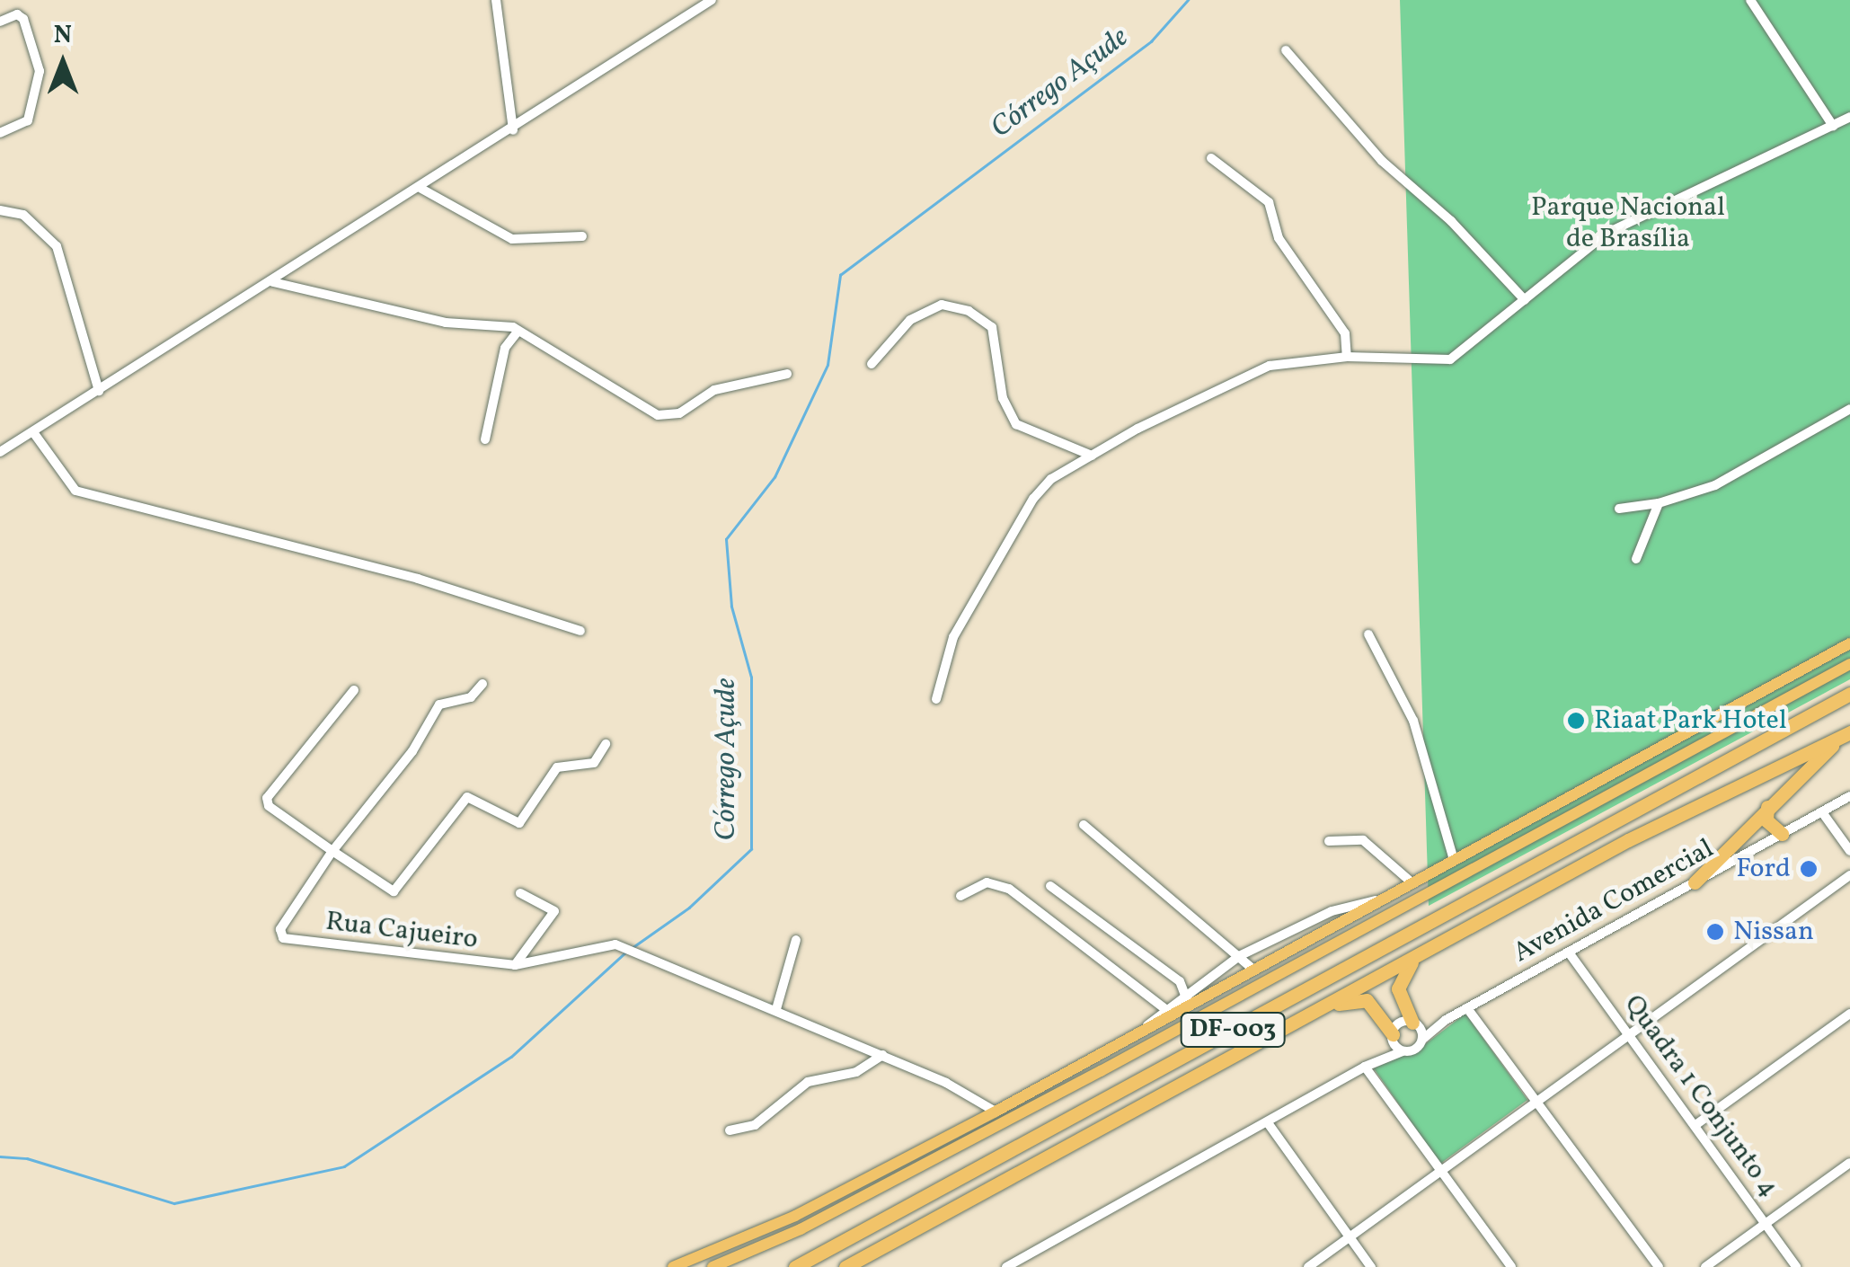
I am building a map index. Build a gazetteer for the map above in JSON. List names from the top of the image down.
{
  "streets": {
    "highway": ["DF-003"],
    "street": ["Avenida Comercial", "Rua Cajueiro", "Quadra 1 Conjunto 4"]
  },
  "crossings": [
    ["Avenida Comercial", "Quadra 1 Conjunto 4"]
  ],
  "water": ["Córrego Açude"],
  "parks": ["Parque Nacional de Brasília"],
  "places": ["Riaat Park Hotel", "Ford", "Nissan"],
  "north": "top"
}
